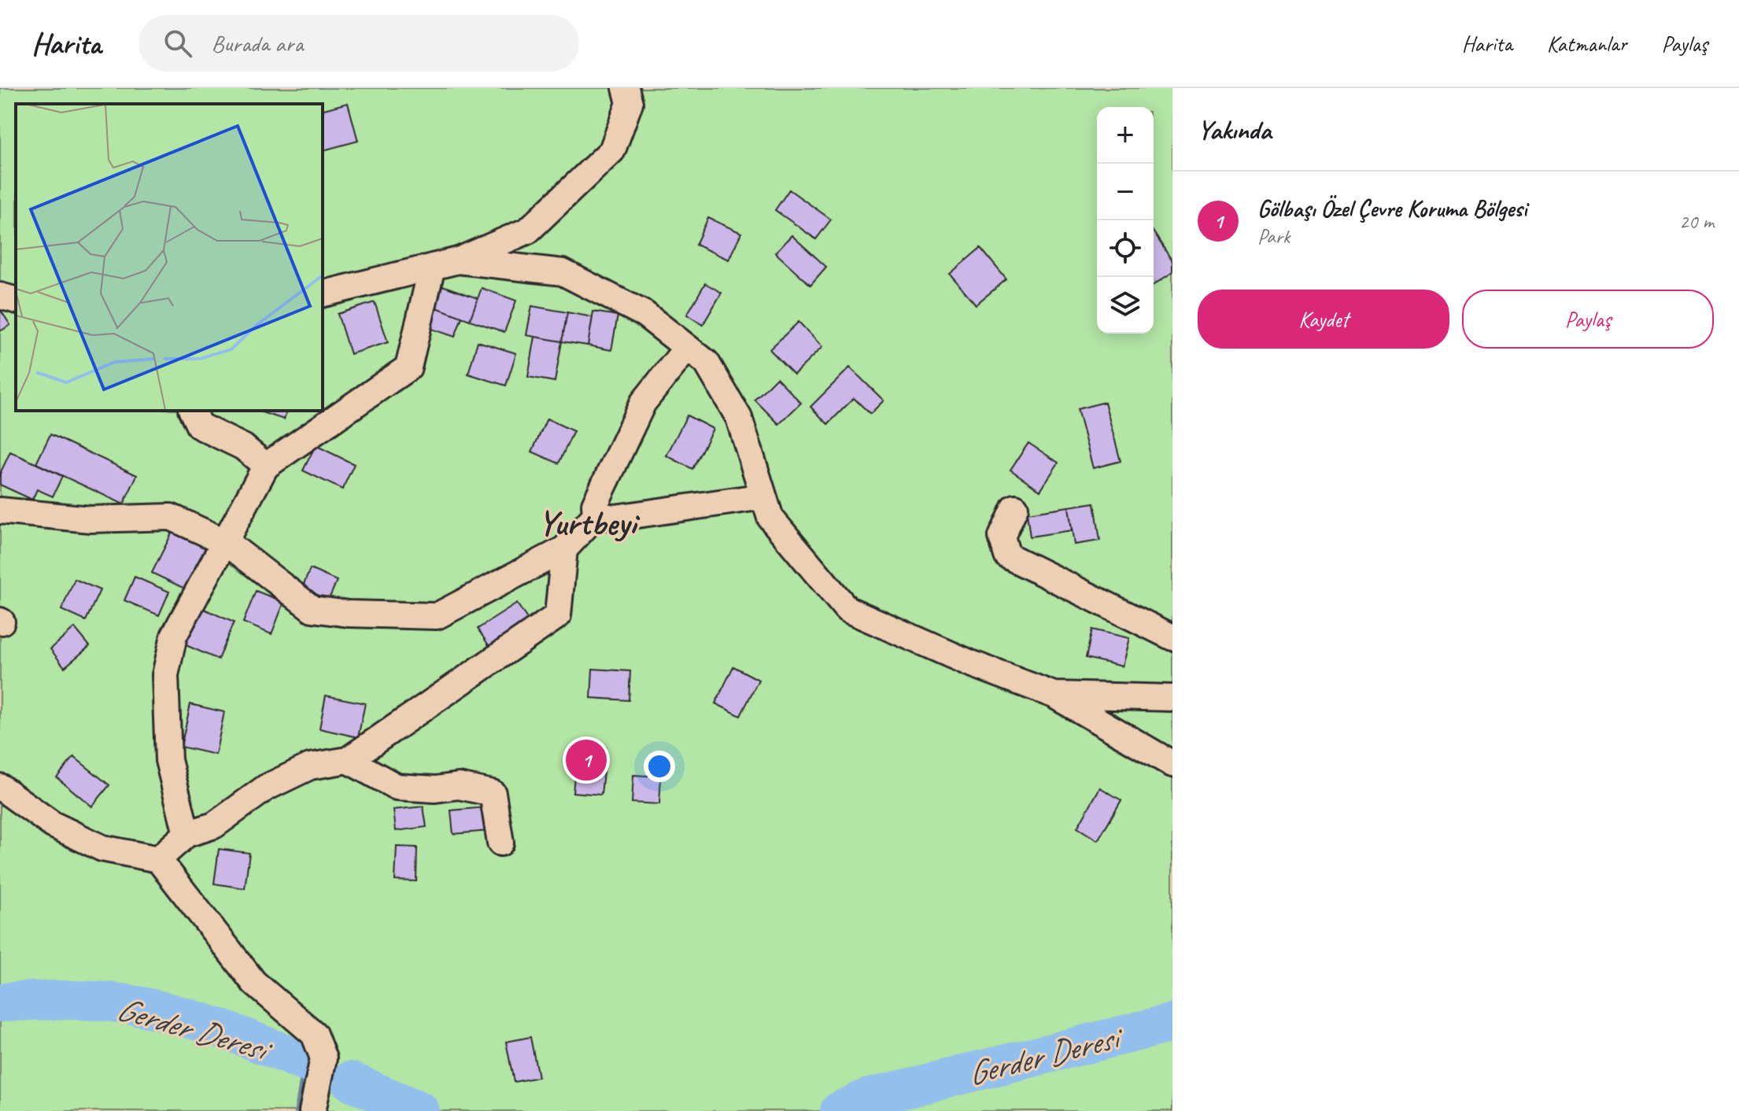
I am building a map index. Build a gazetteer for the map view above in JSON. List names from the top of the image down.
{
  "districts": ["Yurtbeyi"],
  "water": ["Gerder Deresi"],
  "page": {
    "header": "Harita",
    "search": "Burada ara",
    "nav": ["Harita", "Katmanlar", "Paylaş"],
    "heading": "Yakında",
    "map_buttons": ["+", "−"],
    "list": [
      {
        "mark": "1",
        "name": "Gölbaşı Özel Çevre Koruma Bölgesi",
        "note": "Park",
        "value": "20 m"
      }
    ],
    "buttons": ["Kaydet", "Paylaş"],
    "pins": "1"
  }
}
